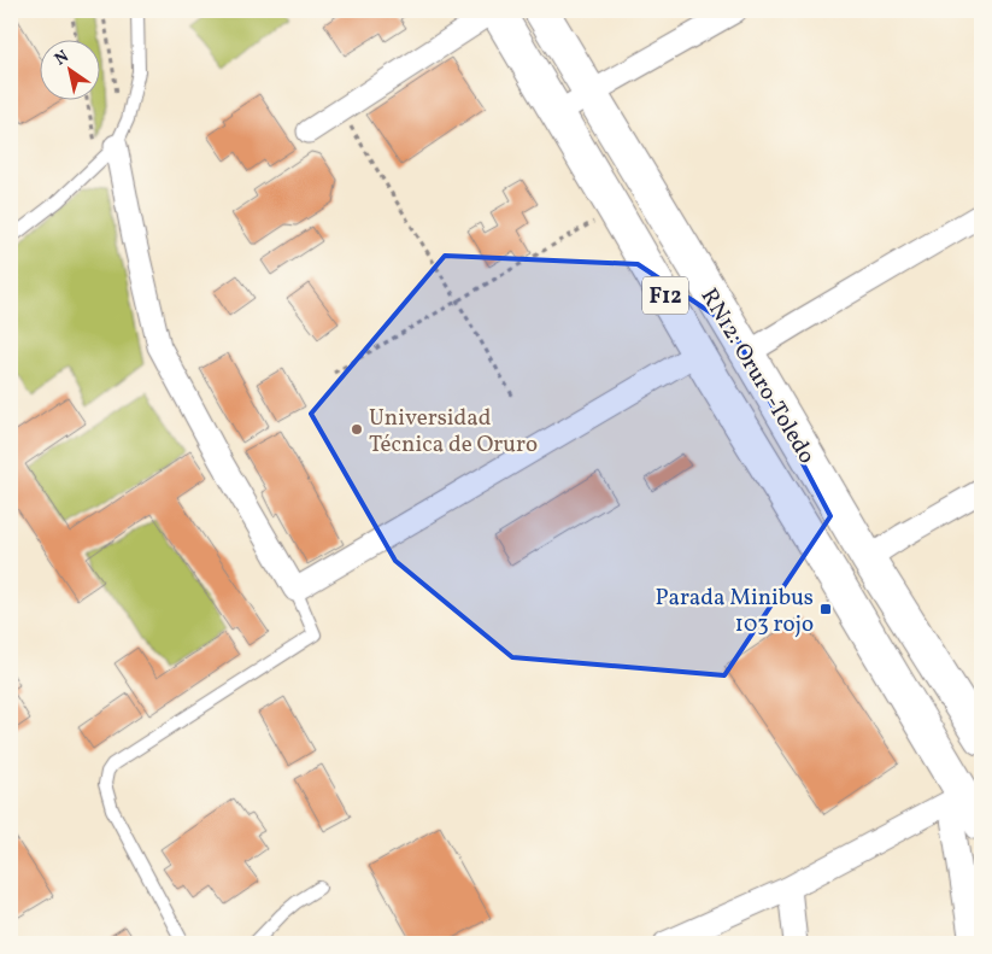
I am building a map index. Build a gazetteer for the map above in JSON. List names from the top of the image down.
{
  "streets": {
    "highway": ["F12", "RN12: Oruro-Toledo"]
  },
  "crossings": [
    ["F12", "RN12: Oruro-Toledo"]
  ],
  "places": {
    "other": ["Universidad Técnica de Oruro"],
    "transit": ["Parada Minibus 103 rojo"]
  },
  "north": "top left"
}
